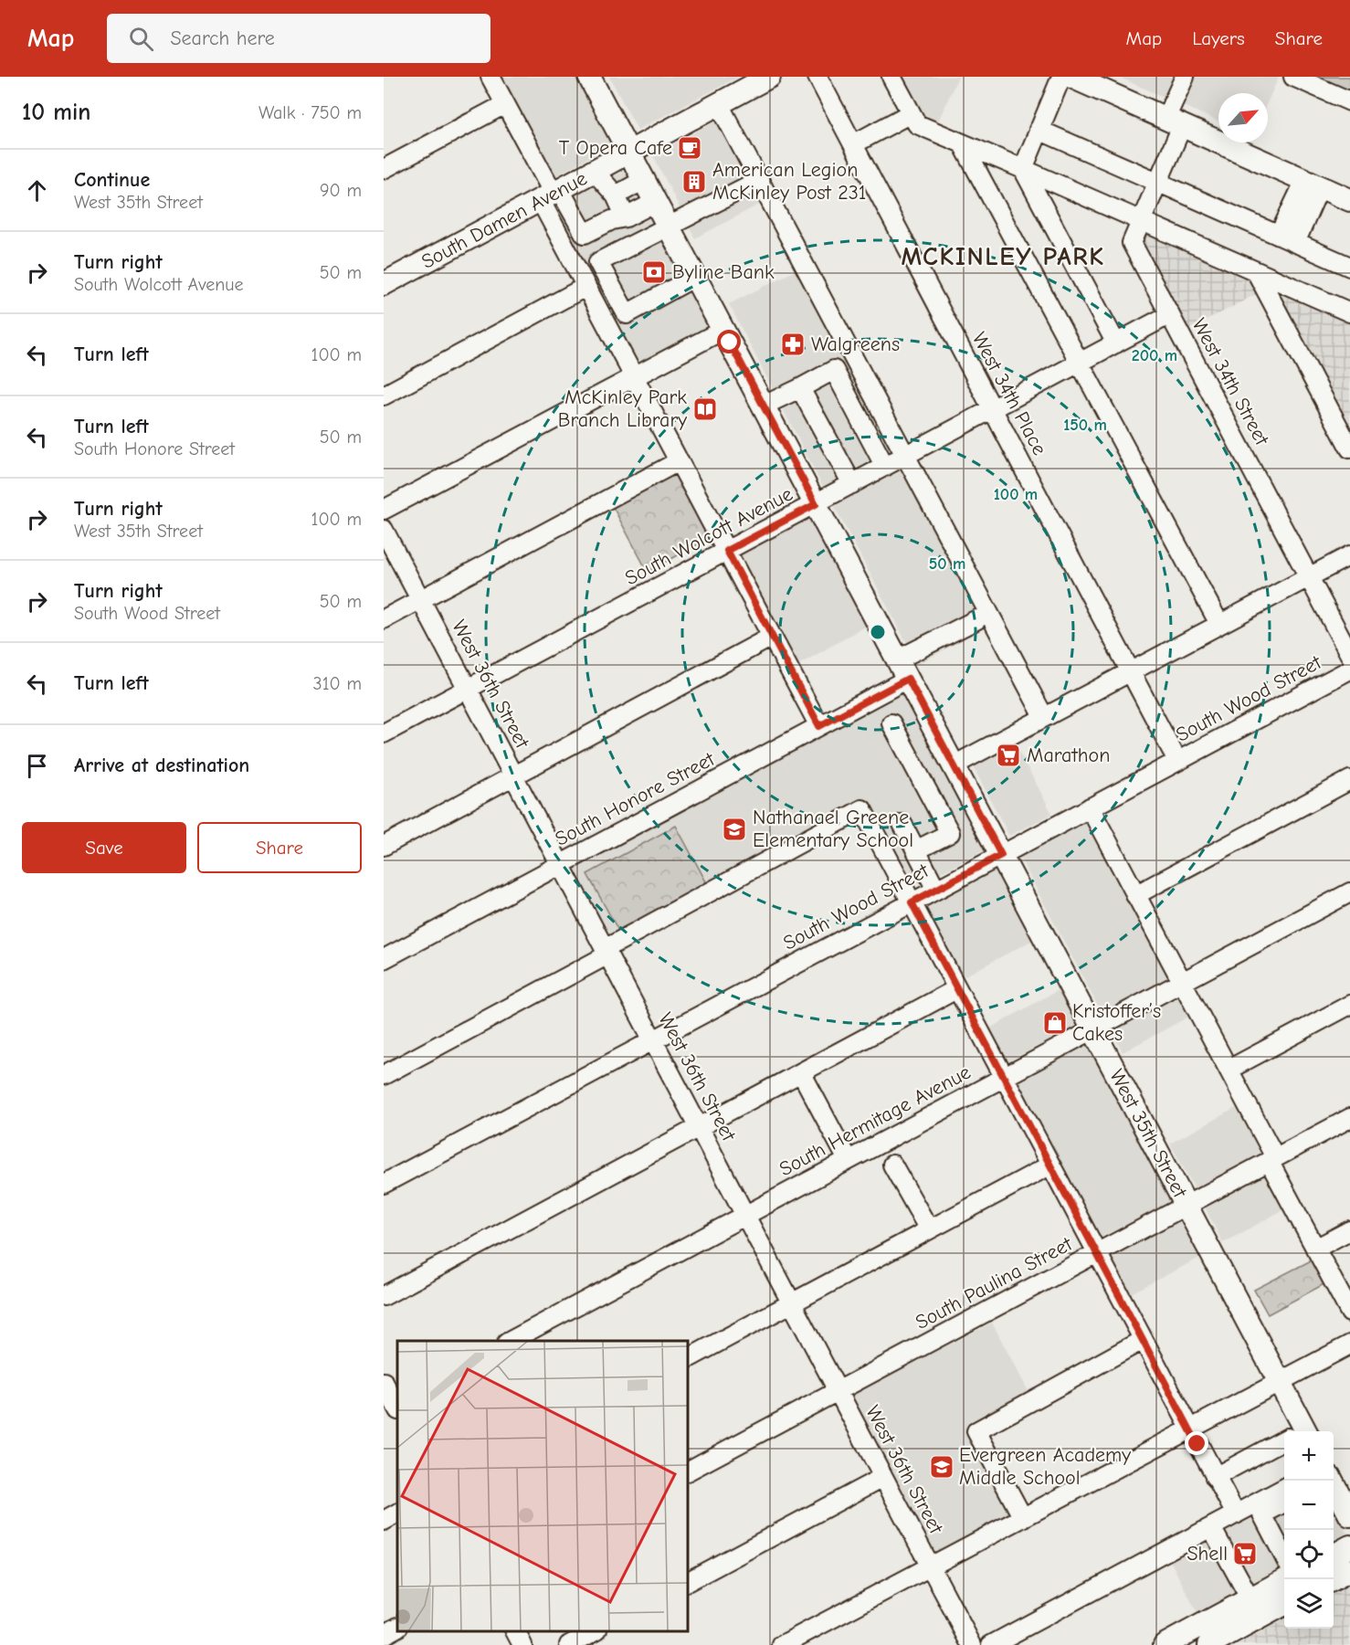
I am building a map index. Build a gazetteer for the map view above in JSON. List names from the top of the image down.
{
  "streets": {
    "main road": ["South Damen Avenue", "West 35th Street"],
    "street": [
      "West 34th Street",
      "West 34th Place",
      "South Wolcott Avenue",
      "West 36th Street",
      "South Wood Street",
      "South Honore Street",
      "South Hermitage Avenue",
      "South Paulina Street"
    ]
  },
  "crossings": [
    ["South Damen Avenue", "West 35th Street"],
    ["West 34th Street", "South Wolcott Avenue"],
    ["West 34th Place", "South Wolcott Avenue"],
    ["West 34th Place", "South Wood Street"],
    ["South Wolcott Avenue", "West 36th Street"],
    ["South Wolcott Avenue", "West 35th Street"],
    ["West 36th Street", "South Wood Street"],
    ["West 36th Street", "South Honore Street"],
    ["West 36th Street", "South Hermitage Avenue"],
    ["West 36th Street", "South Paulina Street"],
    ["South Wood Street", "West 35th Street"],
    ["South Honore Street", "West 35th Street"],
    ["South Hermitage Avenue", "West 35th Street"],
    ["West 35th Street", "South Paulina Street"]
  ],
  "districts": ["MCKINLEY PARK"],
  "places": {
    "cafe": ["T Opera Cafe"],
    "building": ["American Legion McKinley Post 231"],
    "bank": ["Byline Bank"],
    "pharmacy": ["Walgreens"],
    "library": ["McKinley Park Branch Library"],
    "supermarket": ["Marathon", "Shell"],
    "school or university": ["Nathanael Greene Elementary School", "Evergreen Academy Middle School"],
    "shop": ["Kristoffer’s Cakes"]
  },
  "north": "top right",
  "page": {
    "header": "Map",
    "search": "Search here",
    "nav": ["Map", "Layers", "Share"],
    "heading": ["10 min", "Walk · 750 m"],
    "list": [
      ["Continue", "West 35th Street", "90 m"],
      ["Turn right", "South Wolcott Avenue", "50 m"],
      ["Turn left", "100 m"],
      ["Turn left", "South Honore Street", "50 m"],
      ["Turn right", "West 35th Street", "100 m"],
      ["Turn right", "South Wood Street", "50 m"],
      ["Turn left", "310 m"],
      "Arrive at destination"
    ],
    "buttons": ["Save", "Share"],
    "map_buttons": ["+", "−"]
  },
  "rings": [
    "200 m",
    "150 m",
    "100 m",
    "50 m"
  ]
}
